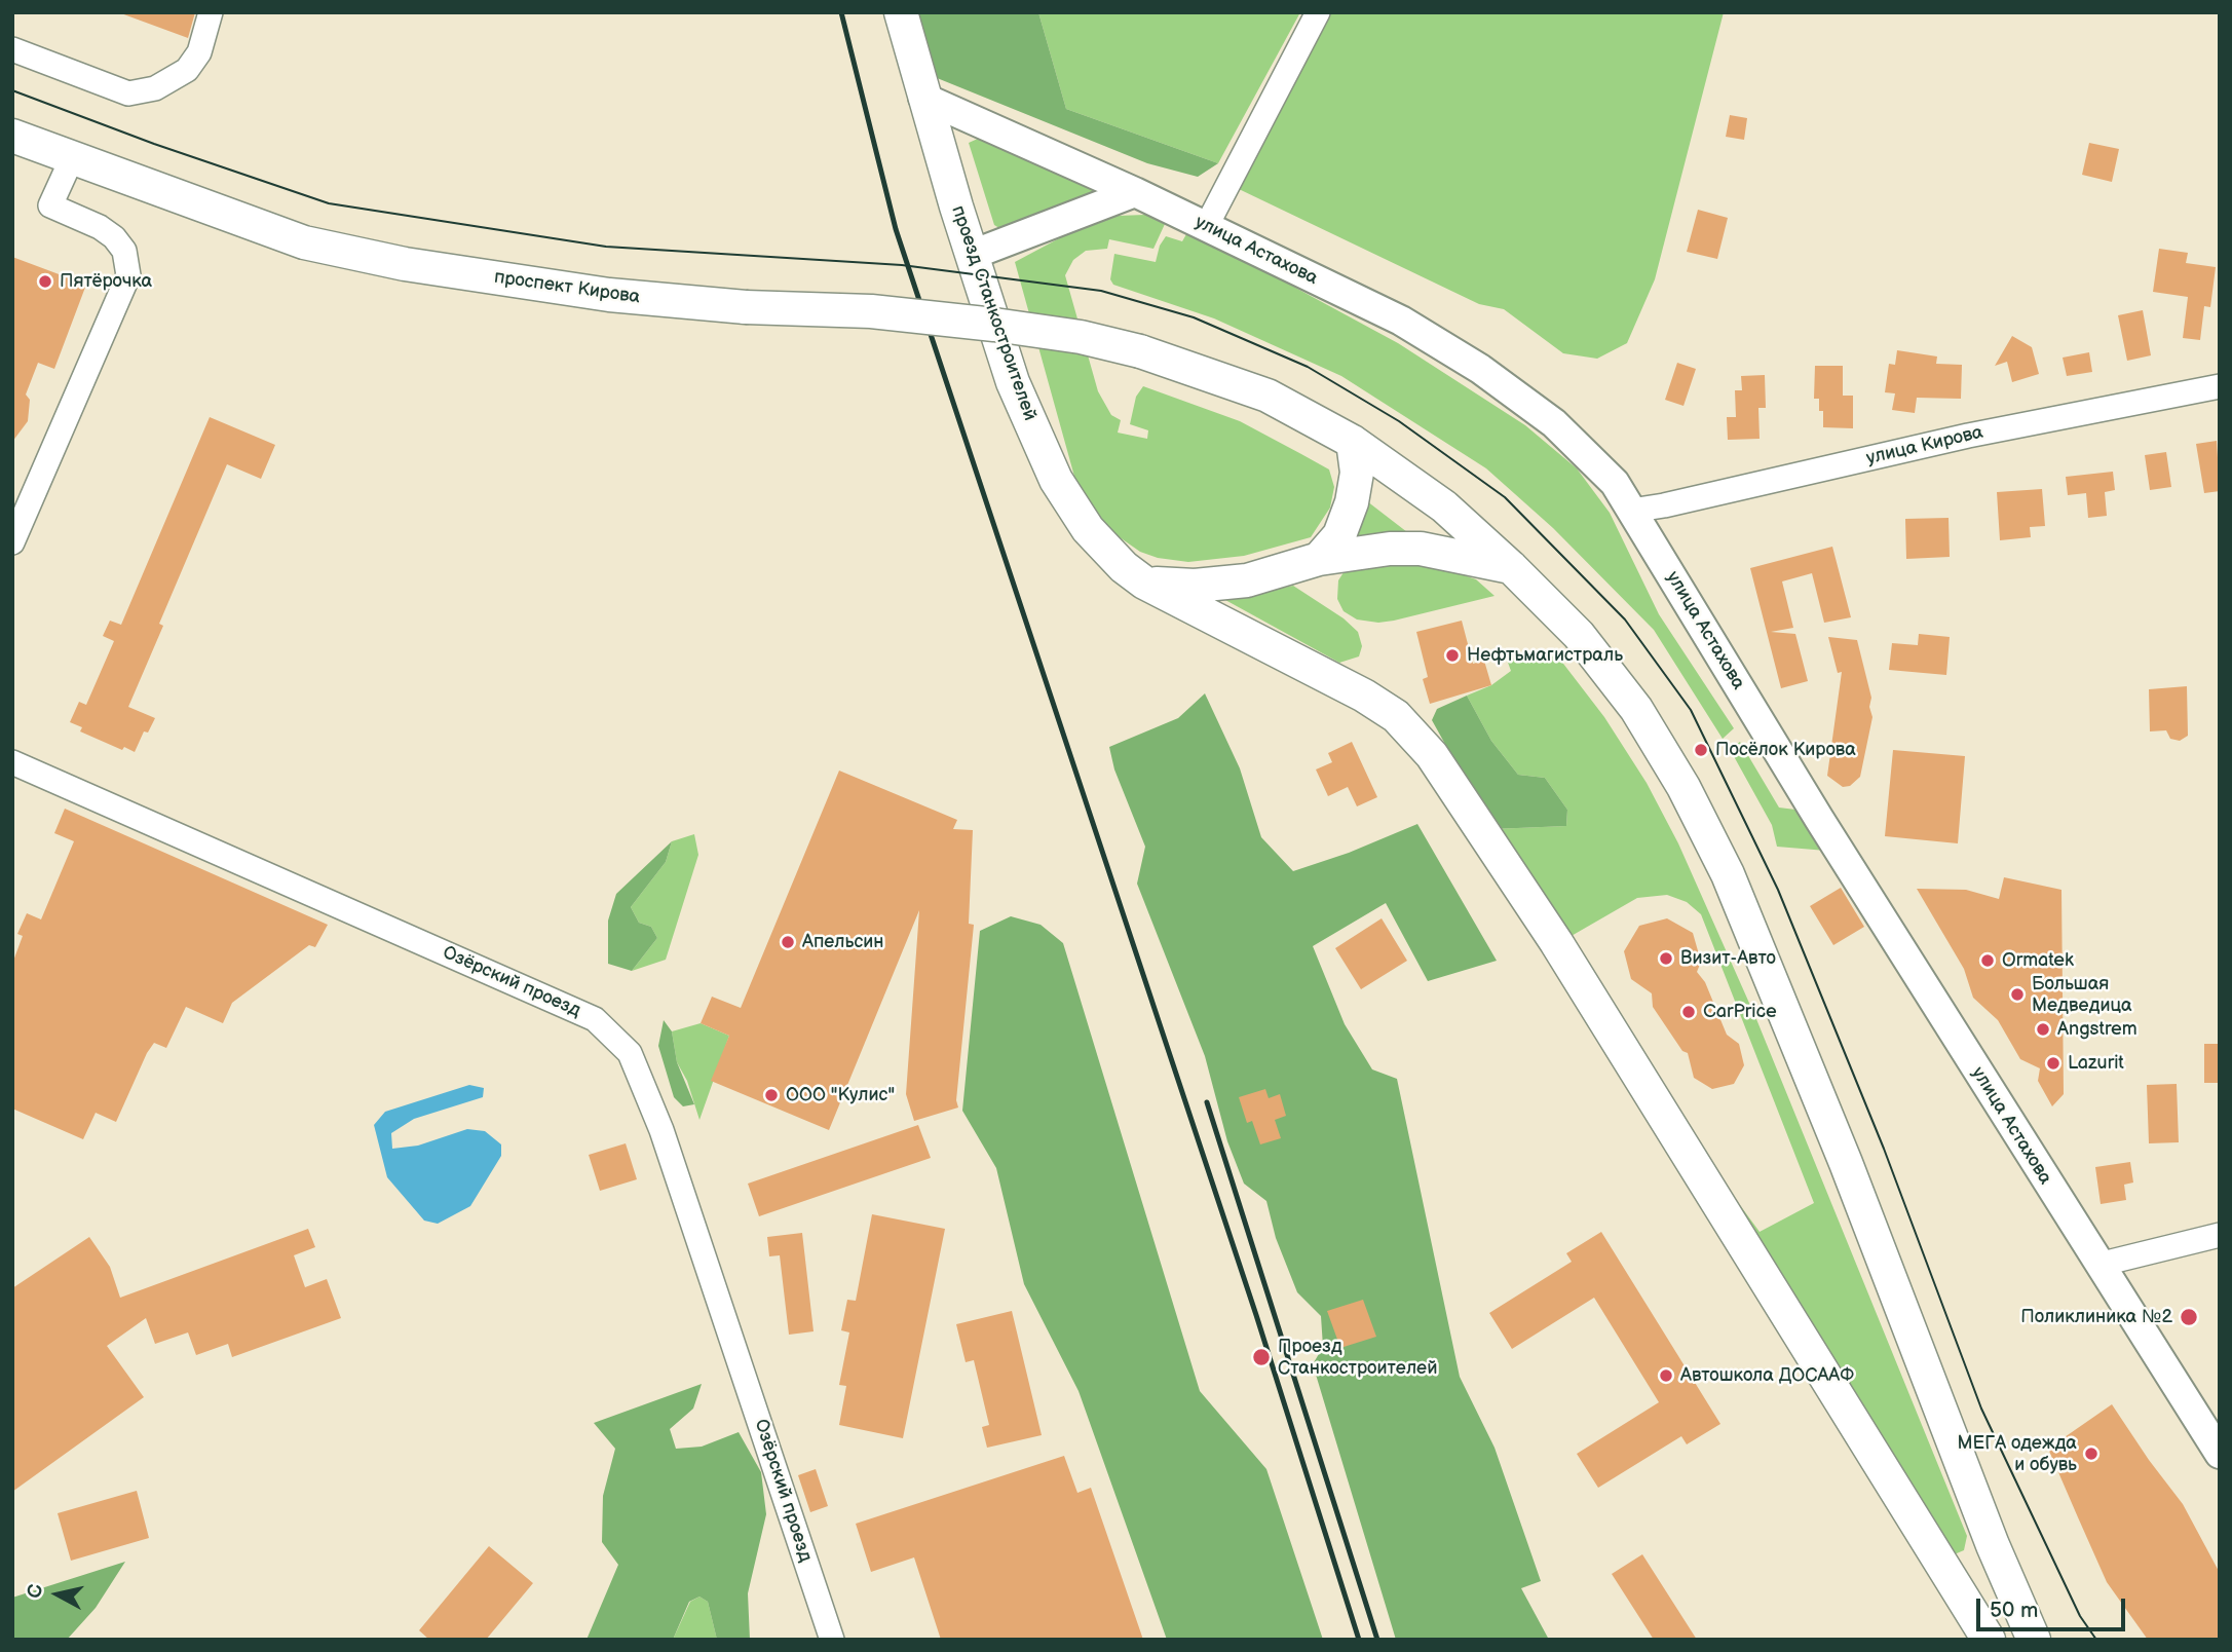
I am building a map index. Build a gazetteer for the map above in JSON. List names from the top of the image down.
{
  "streets": {
    "main road": ["проспект Кирова", "проезд Станкостроителей"],
    "street": ["улица Астахова", "улица Кирова", "Озёрский проезд"]
  },
  "crossings": [
    ["улица Астахова", "проезд Станкостроителей"],
    ["улица Астахова", "улица Кирова"]
  ],
  "places": [
    "Пятёрочка",
    "Нефтьмагистраль",
    "Посёлок Кирова",
    "Апельсин",
    "Визит-Авто",
    "Ormatek",
    "Большая Медведица",
    "CarPrice",
    "Angstrem",
    "Lazurit",
    "ООО \"Кулис\"",
    "Поликлиника №2",
    "Проезд Станкостроителей",
    "Автошкола ДОСААФ",
    "МЕГА одежда и обувь"
  ],
  "scale_bar": "50 m",
  "north": "left"
}
